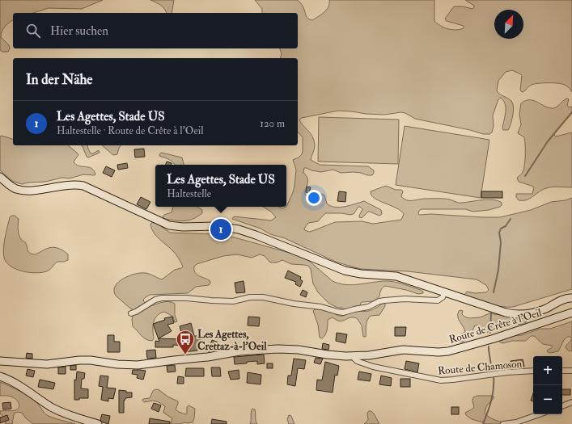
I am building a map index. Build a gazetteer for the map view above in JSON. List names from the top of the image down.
{
  "streets": {
    "street": ["Route de Crête à l'Oeil", "Route de Chamoson"]
  },
  "crossings": [
    ["Route de Crête à l'Oeil", "Route de Chamoson"]
  ],
  "places": {
    "bus stop": ["Les Agettes, Crettaz-à-l'Oeil"]
  },
  "north": "top right",
  "page": {
    "search": "Hier suchen",
    "heading": "In der Nähe",
    "list": [
      {
        "mark": "1",
        "name": "Les Agettes, Stade US",
        "note": "Haltestelle · Route de Crête à l'Oeil",
        "value": "120 m"
      }
    ],
    "popup": ["Les Agettes, Stade US", "Haltestelle"],
    "pins": "1",
    "map_buttons": ["+", "−"]
  }
}
